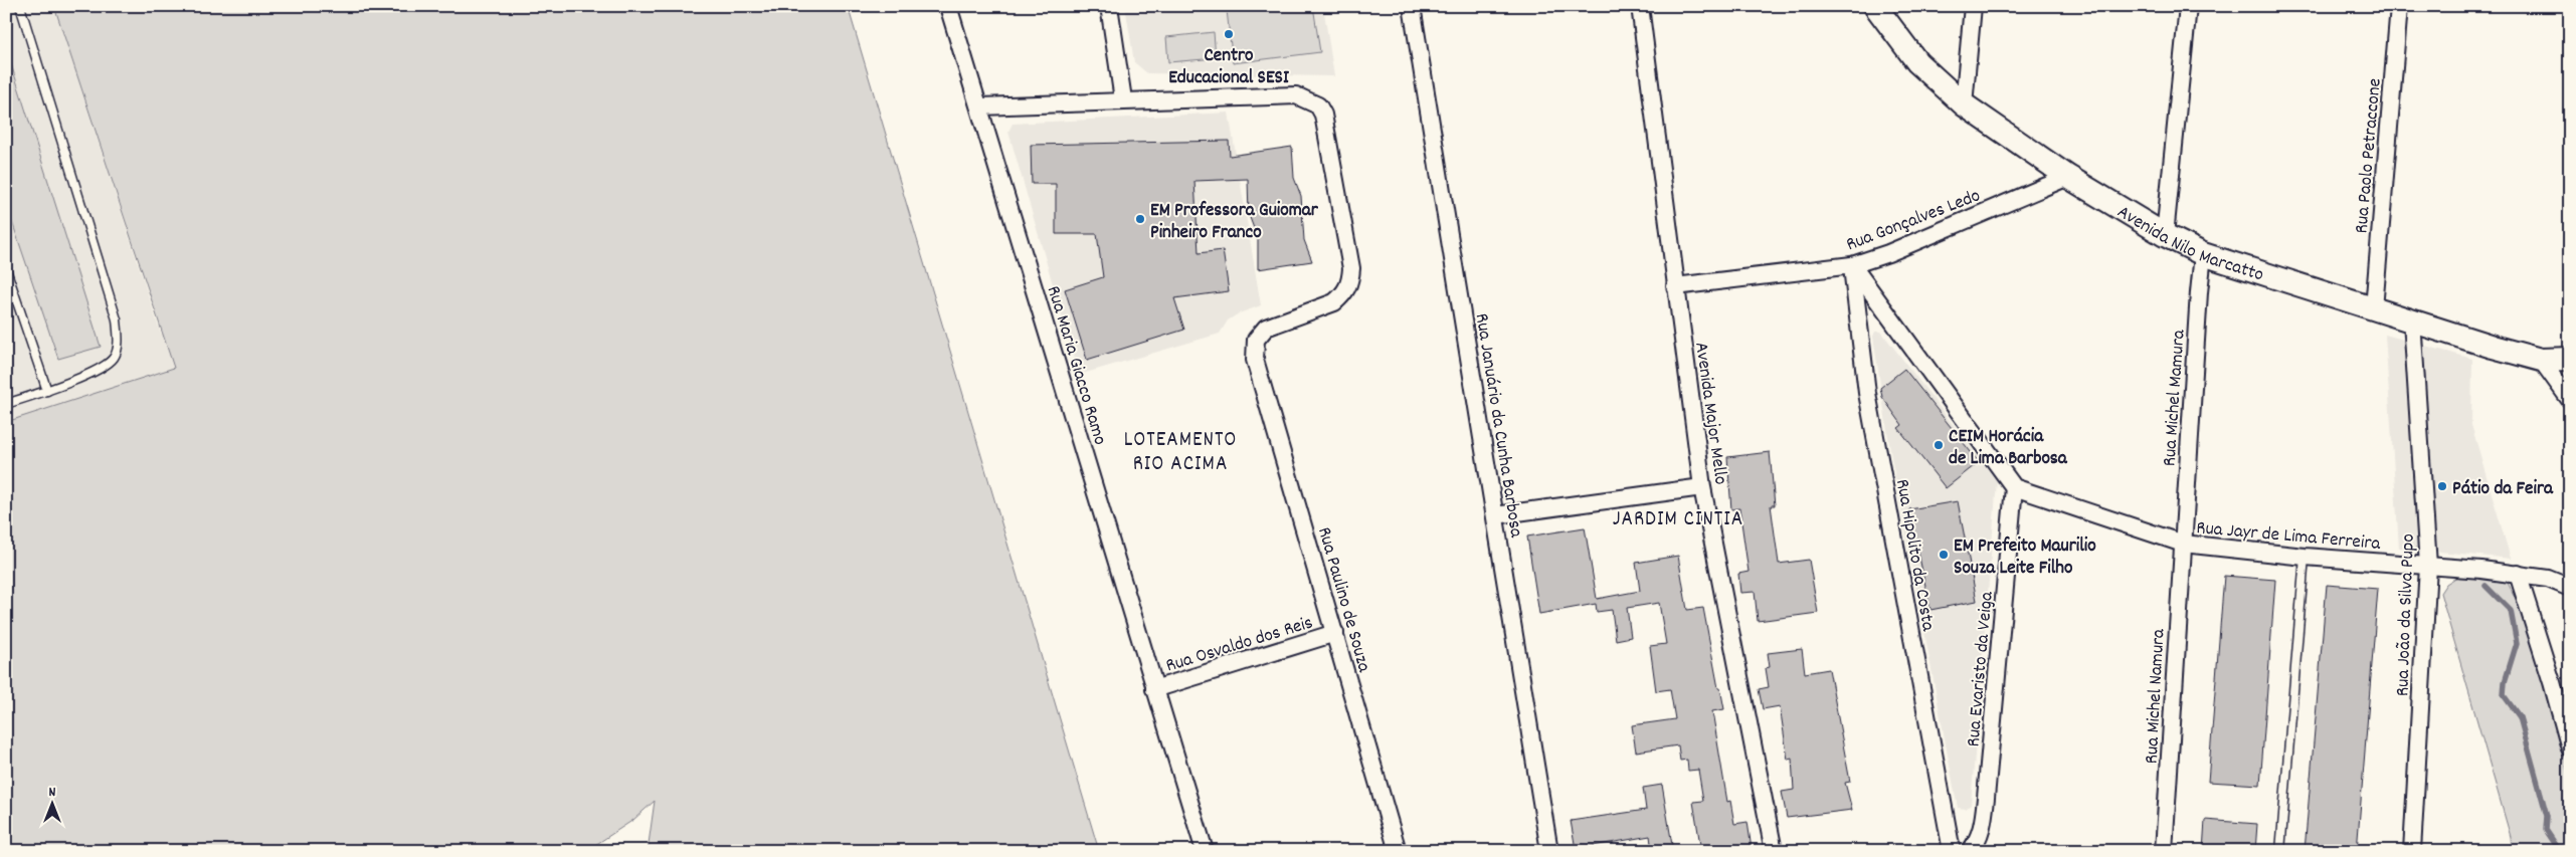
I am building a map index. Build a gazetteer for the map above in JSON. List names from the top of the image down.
{
  "streets": {
    "street": [
      "Rua Paolo Petraccone",
      "Rua Gonçalves Ledo",
      "Avenida Nilo Marcatto",
      "Rua Maria Giacco Ramo",
      "Rua Michel Mamura",
      "Avenida Major Mello",
      "Rua Januário da Cunha Barbosa",
      "Rua Jayr de Lima Ferreira",
      "Rua Hipolito da Costa",
      "Rua Paulino de Souza",
      "Rua João da Silva Pupo",
      "Rua Osvaldo dos Reis",
      "Rua Evaristo da Veiga",
      "Rua Michel Namura"
    ]
  },
  "crossings": [
    ["Rua Paolo Petraccone", "Avenida Nilo Marcatto"],
    ["Rua Gonçalves Ledo", "Avenida Nilo Marcatto"],
    ["Rua Gonçalves Ledo", "Avenida Major Mello"],
    ["Rua Gonçalves Ledo", "Rua Hipolito da Costa"],
    ["Avenida Nilo Marcatto", "Rua Michel Mamura"],
    ["Avenida Nilo Marcatto", "Rua João da Silva Pupo"],
    ["Rua Maria Giacco Ramo", "Rua Osvaldo dos Reis"],
    ["Rua Michel Mamura", "Rua Jayr de Lima Ferreira"],
    ["Rua Michel Mamura", "Rua Michel Namura"],
    ["Rua Jayr de Lima Ferreira", "Rua João da Silva Pupo"],
    ["Rua Jayr de Lima Ferreira", "Rua Evaristo da Veiga"],
    ["Rua Jayr de Lima Ferreira", "Rua Michel Namura"],
    ["Rua Paulino de Souza", "Rua Osvaldo dos Reis"]
  ],
  "districts": ["LOTEAMENTO RIO ACIMA", "JARDIM CINTIA"],
  "places": [
    "Centro Educacional SESI",
    "EM Professora Guiomar Pinheiro Franco",
    "CEIM Horácia de Lima Barbosa",
    "Pátio da Feira",
    "EM Prefeito Maurilio Souza Leite Filho"
  ],
  "north": "top"
}
